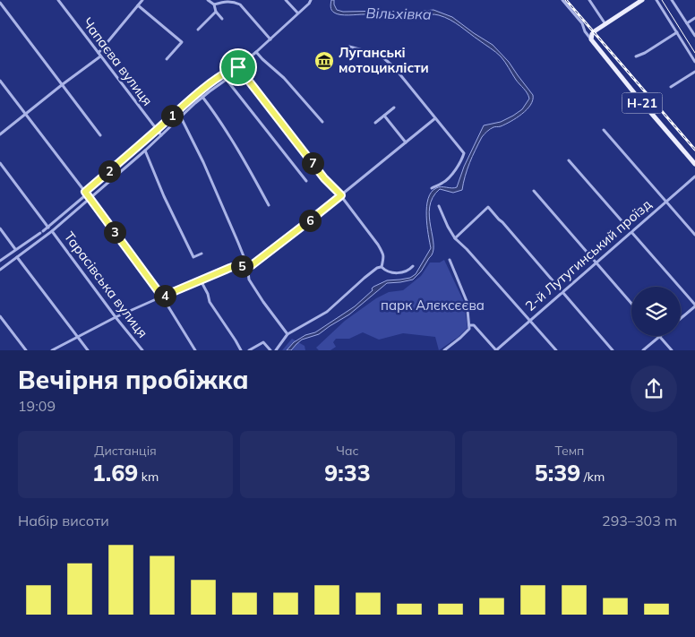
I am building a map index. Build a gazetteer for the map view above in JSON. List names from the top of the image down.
{
  "streets": {
    "main road": ["Н-21"],
    "street": ["Чапаєва вулиця", "2-й Лутугинський проїзд", "Тарасівська вулиця"]
  },
  "water": ["Вільхівка"],
  "parks": ["парк Алєксєєва"],
  "places": {
    "museum": ["Луганські мотоциклісти"]
  },
  "page": {
    "pins": [
      "1",
      "7",
      "2",
      "6",
      "3",
      "5",
      "4"
    ],
    "heading": ["Вечірня пробіжка", "19:09"],
    "stats": [
      ["Дистанція", "1.69 km"],
      ["Час", "9:33"],
      ["Темп", "5:39 /km"]
    ],
    "chart": ["Набір висоти", "293–303 m"]
  }
}
